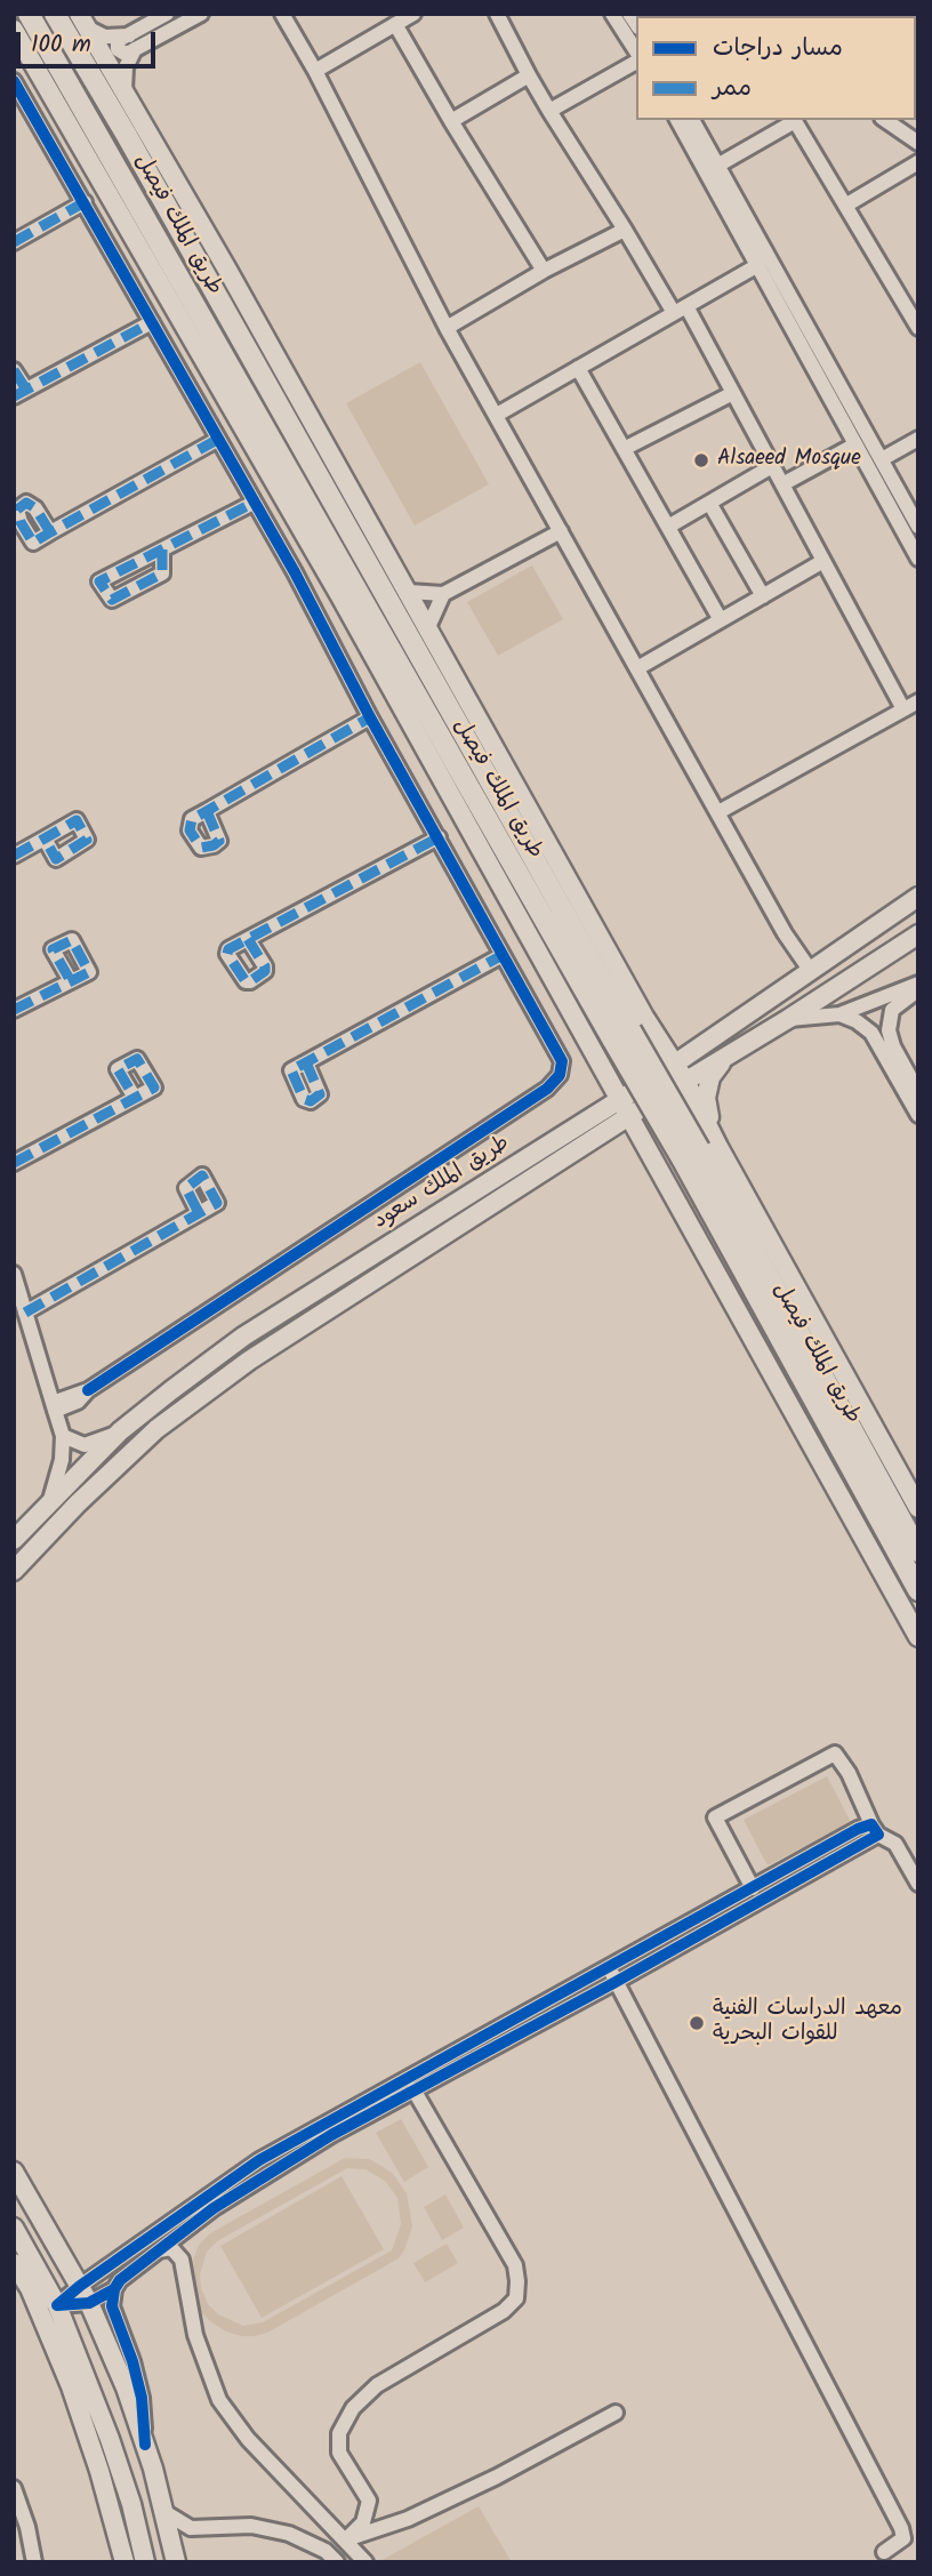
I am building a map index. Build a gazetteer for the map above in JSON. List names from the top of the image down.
{
  "streets": {
    "highway": ["طريق الملك فيصل"],
    "main road": ["طريق الملك سعود"]
  },
  "places": ["Alsaeed Mosque", "معهد الدراسات الفنية للقوات البحرية"],
  "legend": ["مسار دراجات", "ممر"],
  "scale_bar": "100 m"
}
